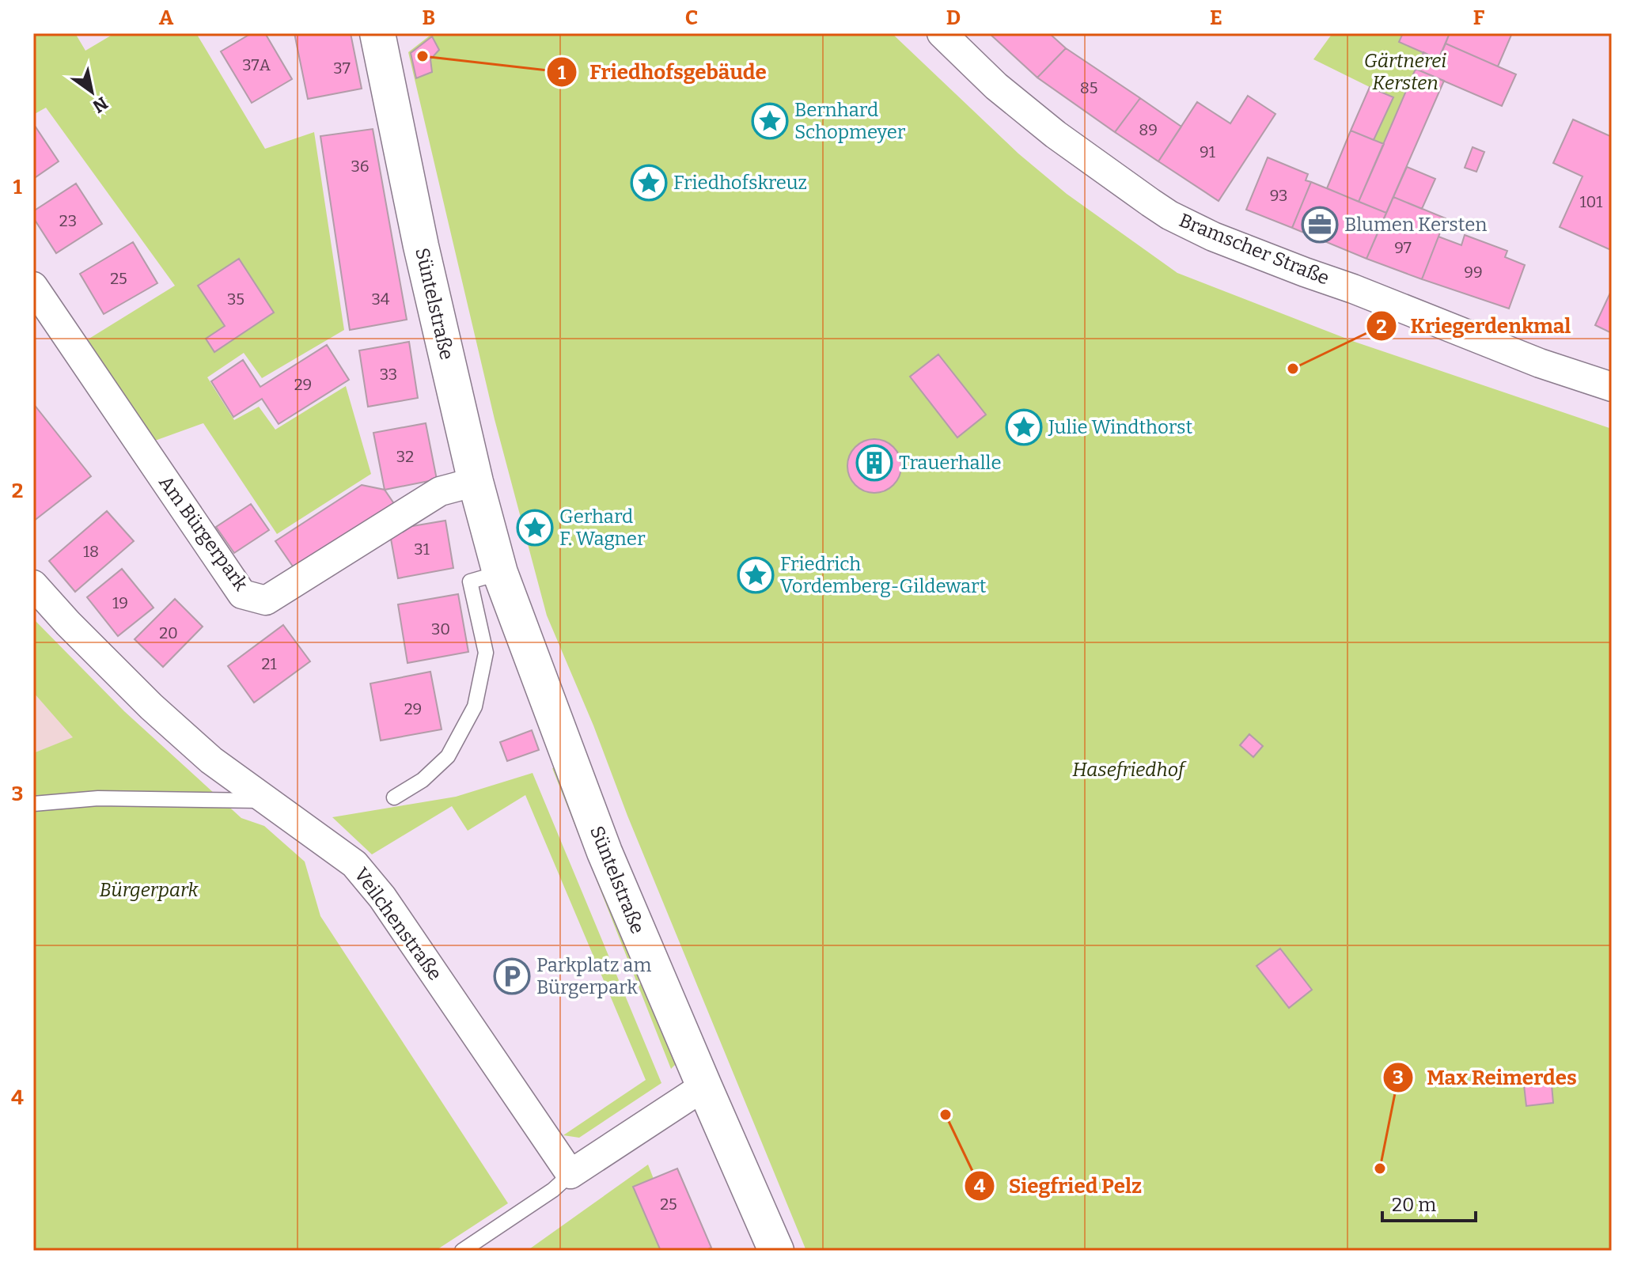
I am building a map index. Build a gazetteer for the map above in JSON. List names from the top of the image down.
{
  "streets": {
    "street": [
      "Bramscher Straße",
      "Süntelstraße",
      "Am Bürgerpark",
      "Veilchenstraße"
    ]
  },
  "crossings": [
    ["Süntelstraße", "Am Bürgerpark"]
  ],
  "parks": ["Gärtnerei Kersten", "Hasefriedhof", "Bürgerpark"],
  "places": {
    "other": [
      "Friedhofsgebäude",
      "Kriegerdenkmal",
      "Siegfried Pelz",
      "Max Reimerdes"
    ],
    "place": [
      "Bernhard Schopmeyer",
      "Friedhofskreuz",
      "Julie Windthorst",
      "Gerhard F. Wagner",
      "Friedrich Vordemberg-Gildewart"
    ],
    "office": ["Blumen Kersten"],
    "building": ["Trauerhalle"],
    "parking": ["Parkplatz am Bürgerpark"]
  },
  "house_numbers": [
    "37A",
    "37",
    "85",
    "89",
    "91",
    "36",
    "93",
    "101",
    "23",
    "97",
    "99",
    "25",
    "35",
    "34",
    "33",
    "29",
    "32",
    "31",
    "18",
    "19",
    "30",
    "20",
    "21",
    "29",
    "25"
  ],
  "scale_bar": "20 m",
  "north": "bottom right",
  "grid": {
    "columns": [
      "A",
      "B",
      "C",
      "D",
      "E",
      "F"
    ],
    "rows": [
      "1",
      "2",
      "3",
      "4"
    ]
  }
}
